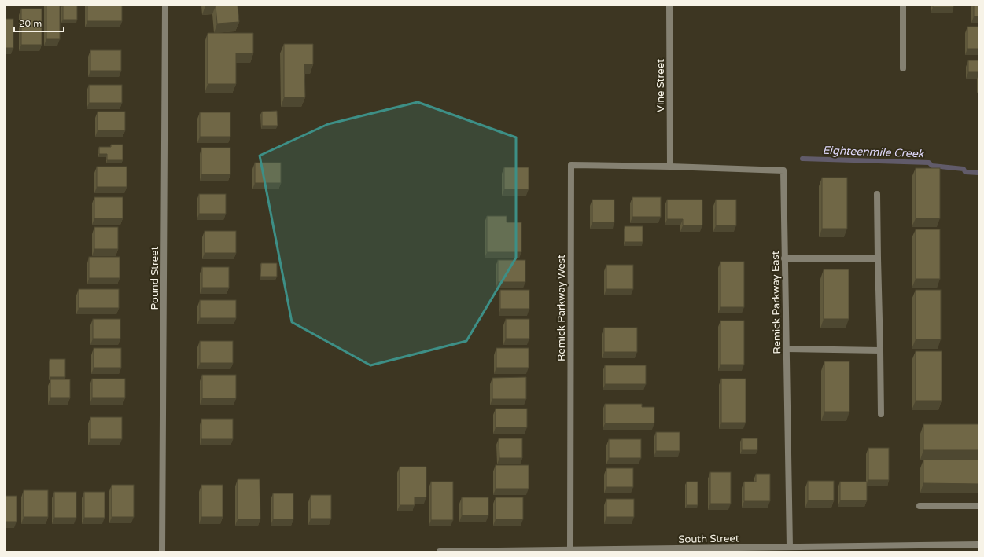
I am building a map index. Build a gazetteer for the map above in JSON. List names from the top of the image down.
{
  "streets": {
    "street": [
      "Vine Street",
      "Pound Street",
      "Remick Parkway East",
      "Remick Parkway West",
      "South Street"
    ]
  },
  "crossings": [
    ["Vine Street", "Remick Parkway East"],
    ["Vine Street", "Remick Parkway West"],
    ["Remick Parkway East", "Remick Parkway West"],
    ["Remick Parkway East", "South Street"],
    ["Remick Parkway West", "South Street"]
  ],
  "water": ["Eighteenmile Creek"],
  "scale_bar": "20 m"
}
